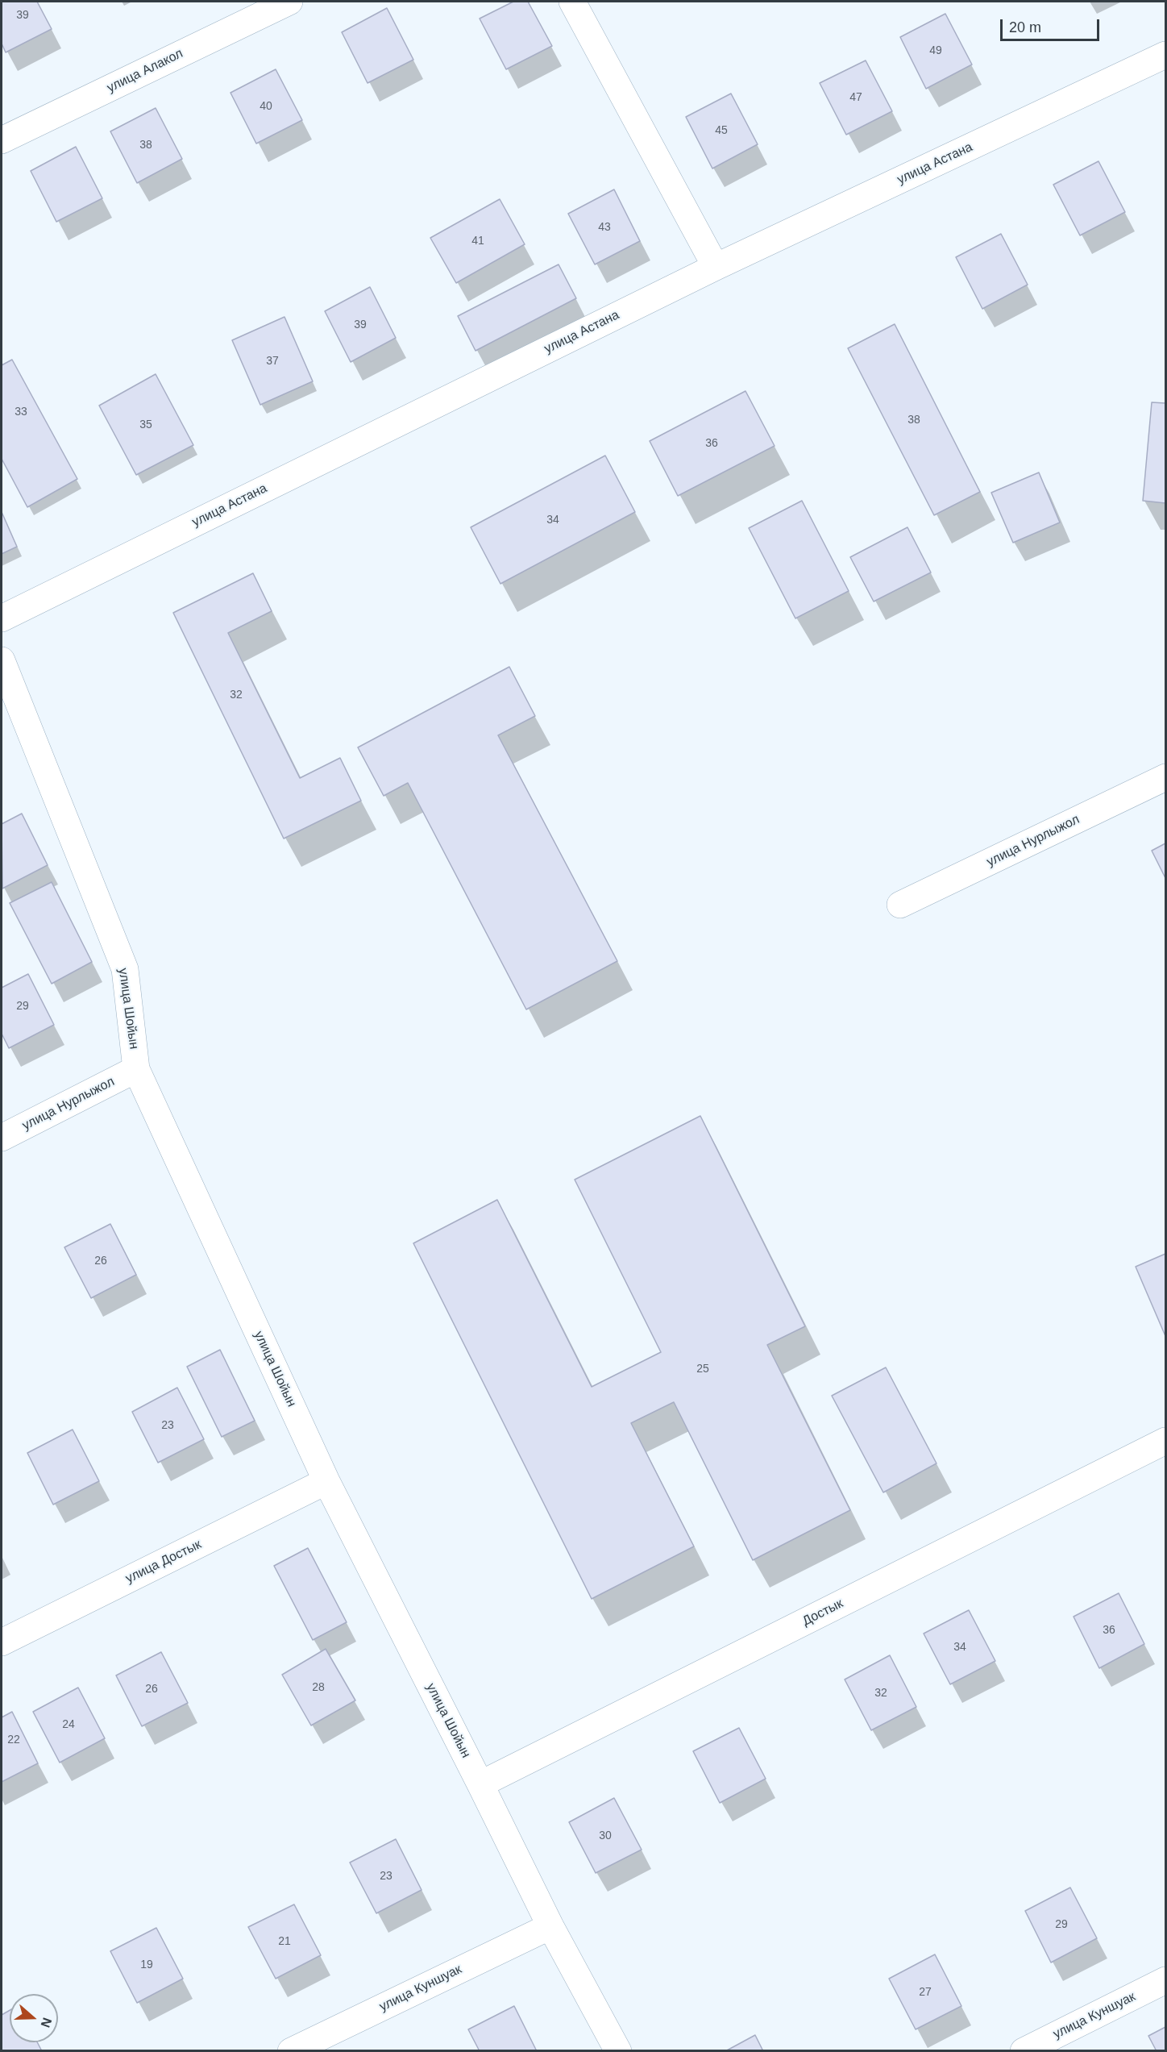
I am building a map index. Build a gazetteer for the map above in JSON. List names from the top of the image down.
{
  "streets": {
    "street": [
      "улица Алакол",
      "улица Астана",
      "улица Нурлыжол",
      "улица Шойын",
      "улица Достык",
      "Достык",
      "улица Куншуак"
    ]
  },
  "crossings": [
    ["улица Нурлыжол", "улица Шойын"],
    ["улица Шойын", "улица Достык"],
    ["улица Шойын", "Достык"],
    ["улица Шойын", "улица Куншуак"]
  ],
  "house_numbers": [
    "39",
    "49",
    "47",
    "40",
    "45",
    "38",
    "43",
    "41",
    "39",
    "37",
    "33",
    "38",
    "35",
    "36",
    "34",
    "32",
    "29",
    "26",
    "25",
    "23",
    "36",
    "34",
    "28",
    "26",
    "32",
    "24",
    "22",
    "30",
    "23",
    "29",
    "21",
    "19",
    "27"
  ],
  "scale_bar": "20 m",
  "north": "right"
}
